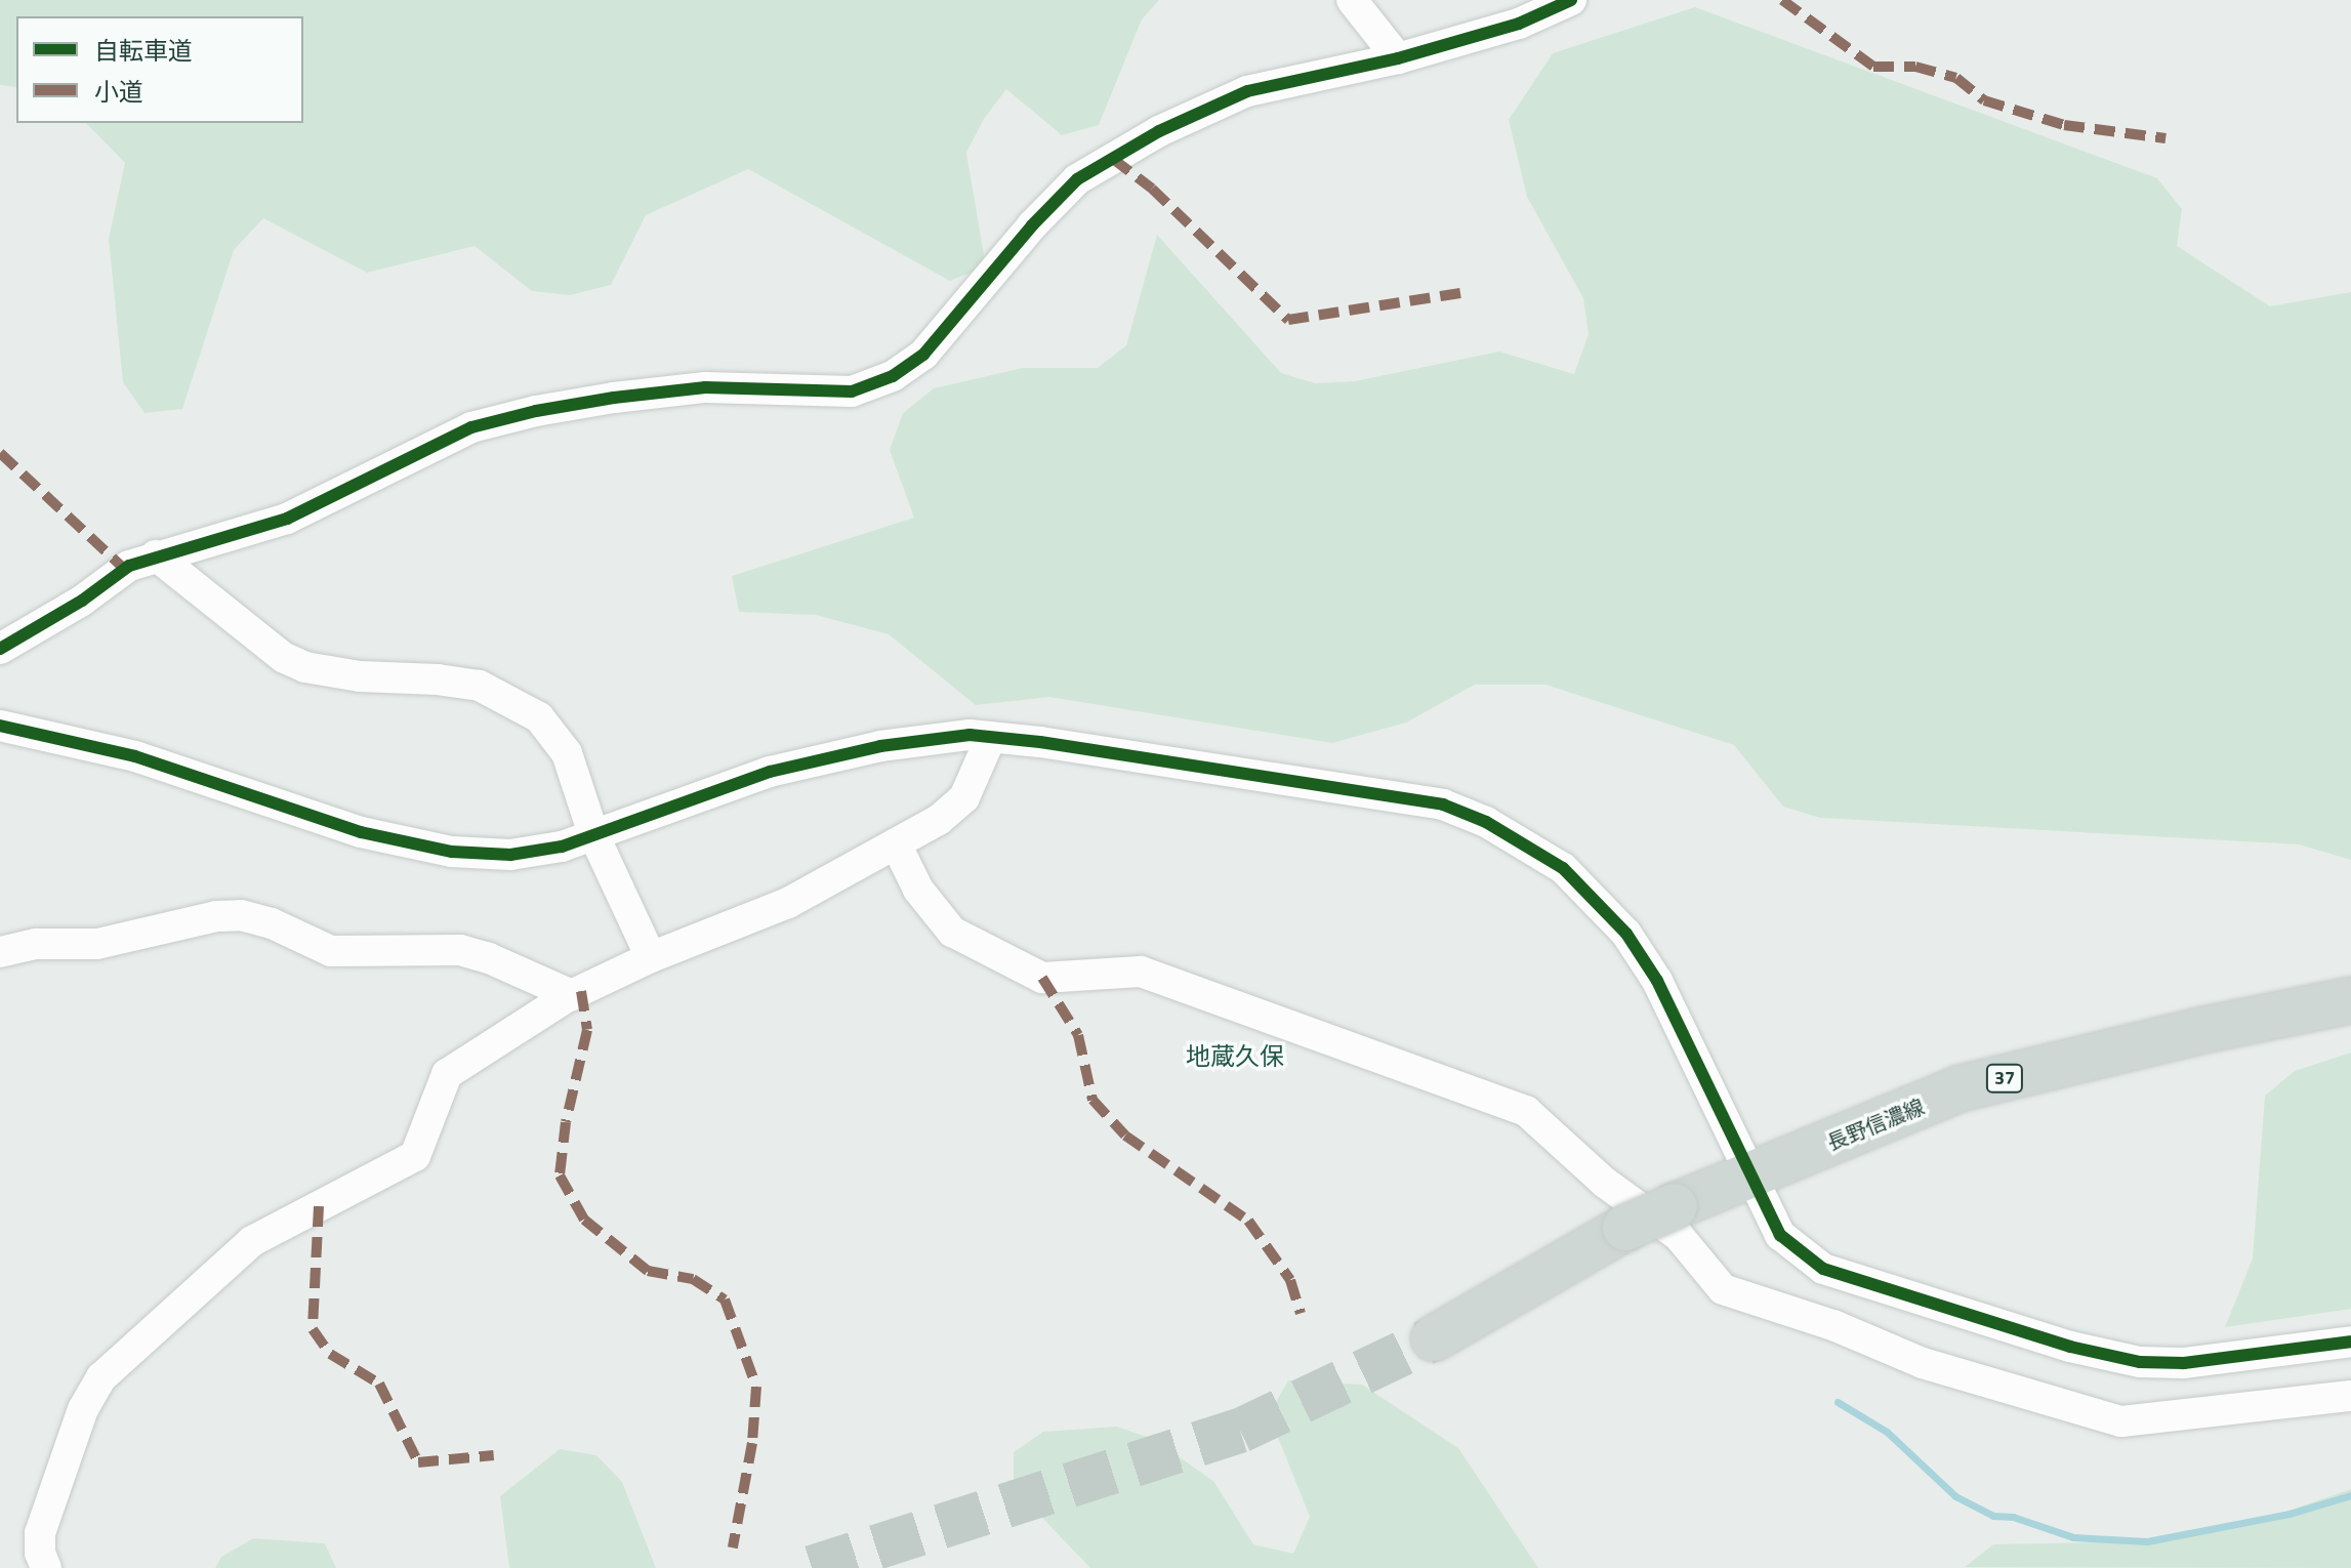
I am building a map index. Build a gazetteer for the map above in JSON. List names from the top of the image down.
{
  "streets": {
    "main road": ["37", "長野信濃線"]
  },
  "districts": ["地蔵久保"],
  "legend": ["自転車道", "小道"]
}
